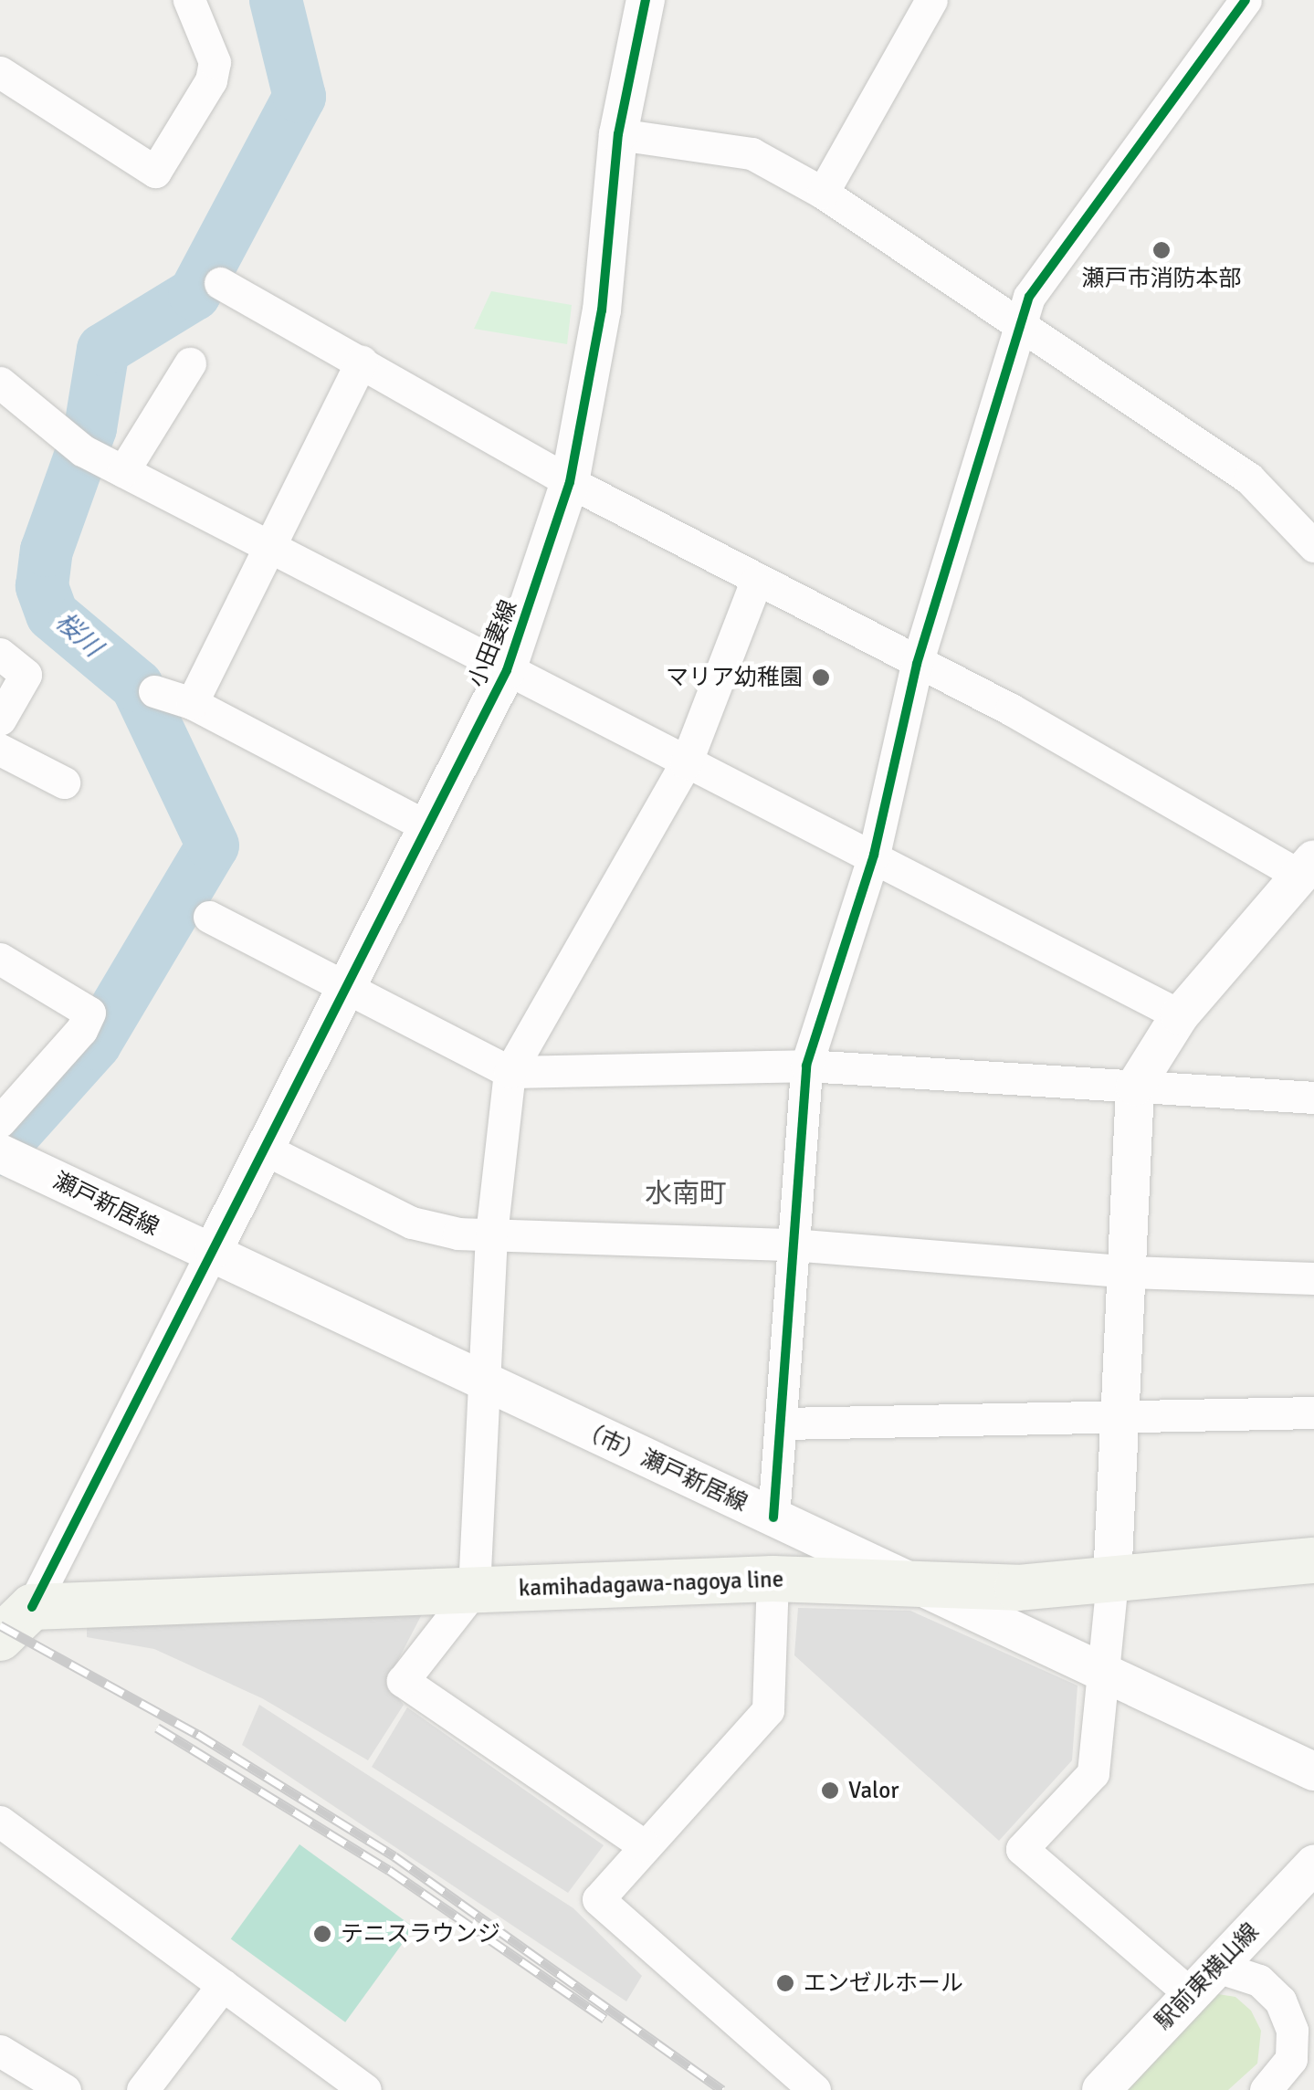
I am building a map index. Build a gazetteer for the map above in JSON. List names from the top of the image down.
{
  "streets": {
    "main road": ["kamihadagawa-nagoya line"],
    "street": [
      "小田妻線",
      "瀬戸新居線",
      "（市）瀬戸新居線",
      "駅前東横山線"
    ]
  },
  "crossings": [
    ["小田妻線", "瀬戸新居線"],
    ["小田妻線", "（市）瀬戸新居線"],
    ["瀬戸新居線", "（市）瀬戸新居線"],
    ["（市）瀬戸新居線", "kamihadagawa-nagoya line"]
  ],
  "districts": ["水南町"],
  "water": ["桜川"],
  "places": [
    "瀬戸市消防本部",
    "マリア幼稚園",
    "Valor",
    "テニスラウンジ",
    "エンゼルホール"
  ]
}
